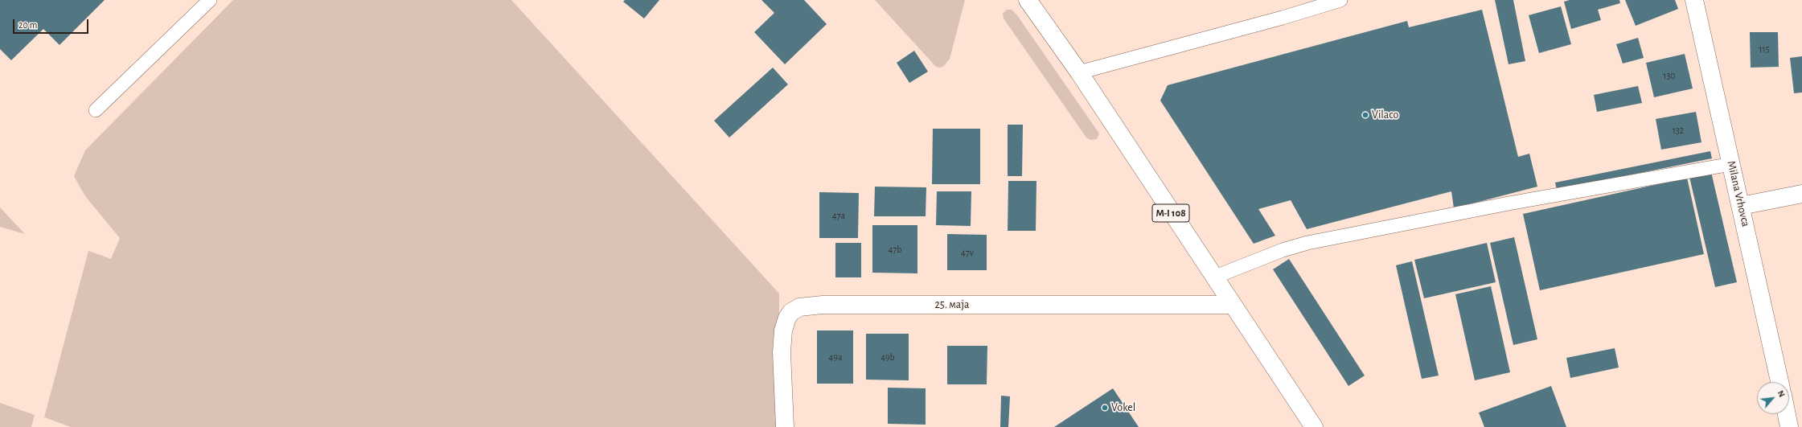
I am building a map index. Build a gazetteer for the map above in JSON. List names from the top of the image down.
{
  "streets": {
    "street": ["Milana Vrhovca", "M-I 108", "25. маја"]
  },
  "crossings": [
    ["M-I 108", "25. маја"]
  ],
  "places": ["Vilaco", "Vokel"],
  "house_numbers": [
    "115",
    "130",
    "132",
    "47a",
    "47b",
    "47v",
    "49a",
    "49b"
  ],
  "scale_bar": "20 m",
  "north": "top right"
}
